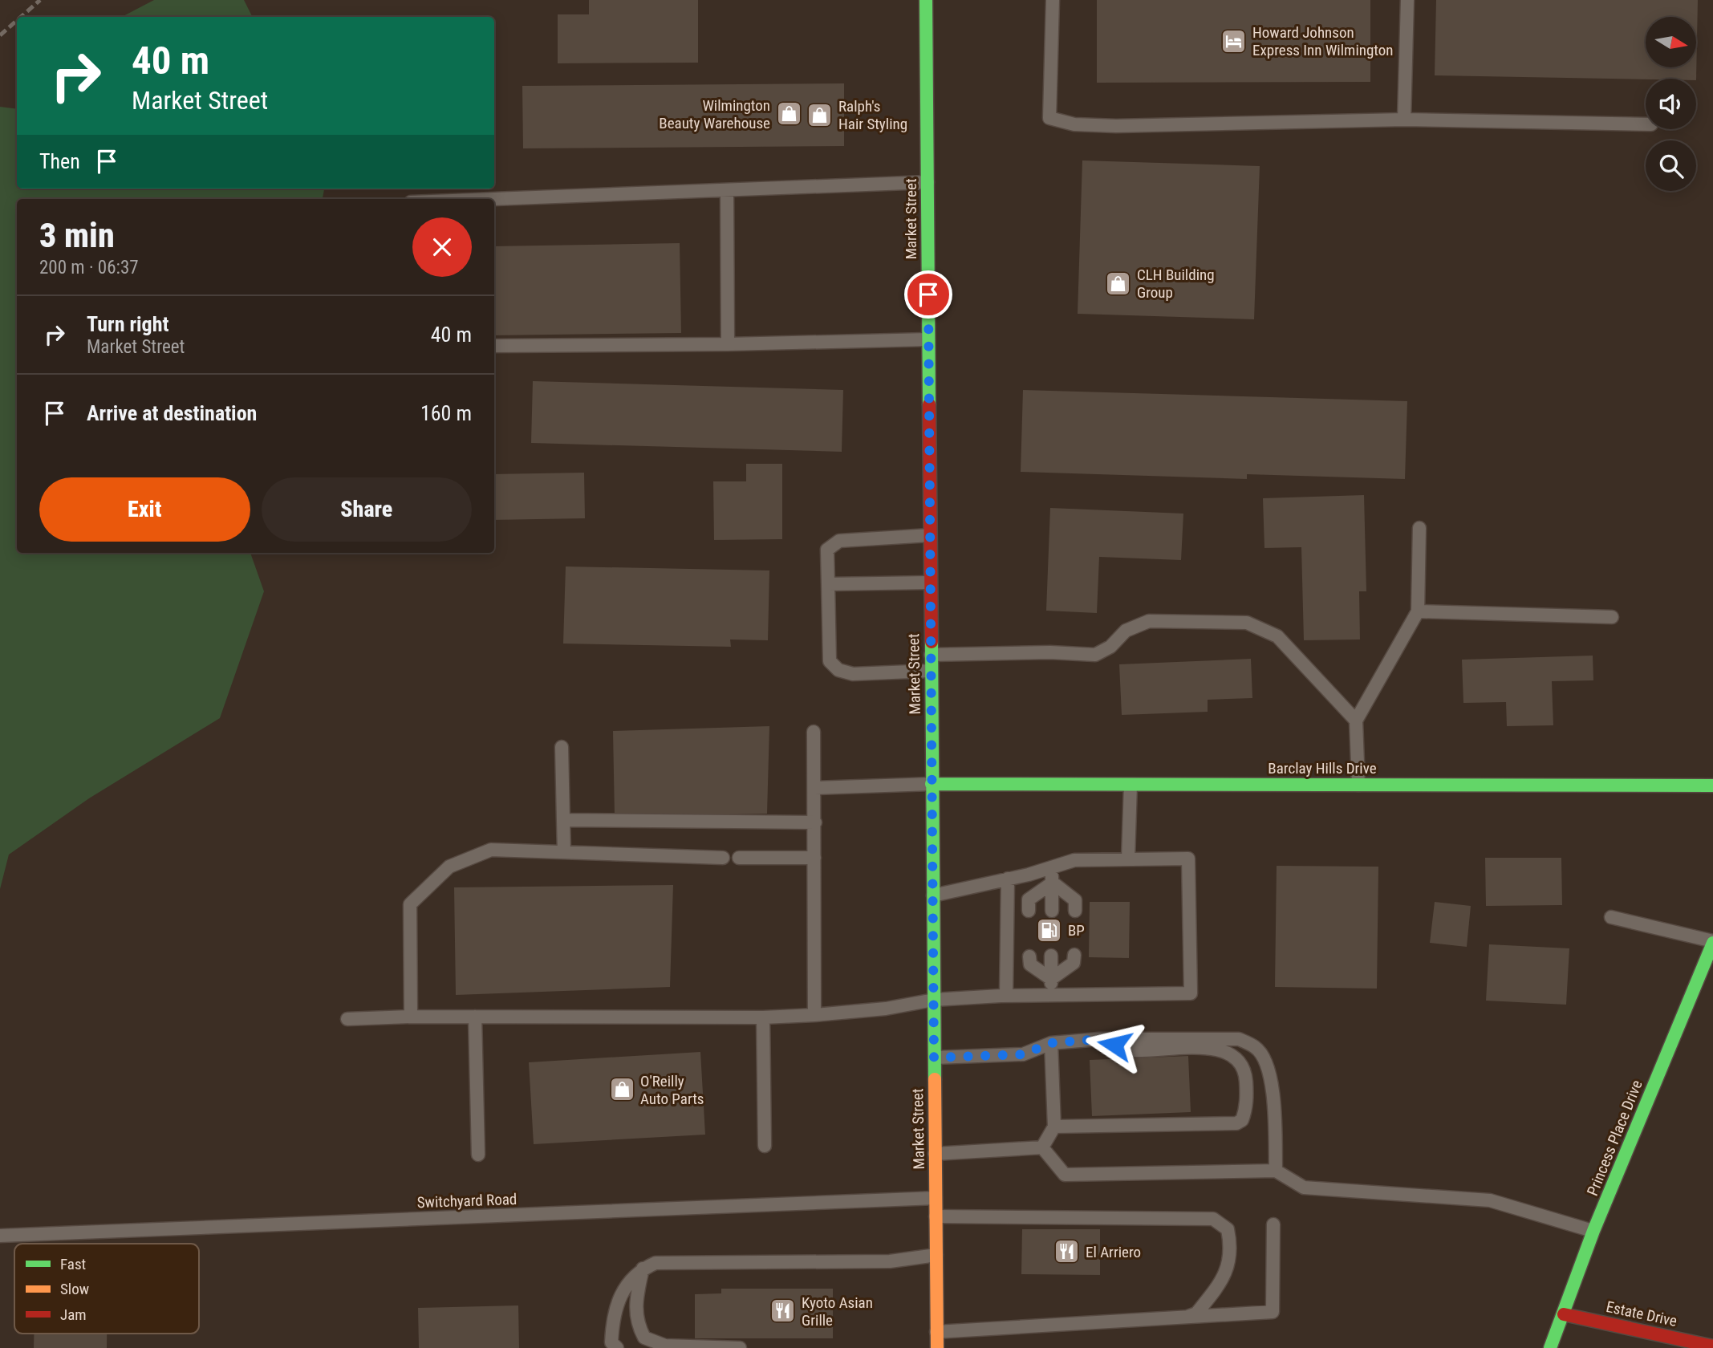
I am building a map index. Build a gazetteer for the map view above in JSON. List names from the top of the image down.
{
  "streets": {
    "main road": [
      "Market Street",
      "Barclay Hills Drive",
      "Princess Place Drive",
      "Estate Drive"
    ],
    "lane": ["Switchyard Road"]
  },
  "crossings": [
    ["Market Street", "Barclay Hills Drive"],
    ["Market Street", "Switchyard Road"],
    ["Princess Place Drive", "Estate Drive"]
  ],
  "places": {
    "hotel": ["Howard Johnson Express Inn Wilmington"],
    "shop": [
      "Wilmington Beauty Warehouse",
      "Ralph's Hair Styling",
      "CLH Building Group",
      "O'Reilly Auto Parts"
    ],
    "fuel station": ["BP"],
    "restaurant": ["El Arriero", "Kyoto Asian Grille"]
  },
  "legend": ["Fast", "Slow", "Jam"],
  "north": "right",
  "page": {
    "turn": ["40 m", "Market Street"],
    "then": "Then",
    "heading": ["3 min", "200 m · 06:37"],
    "list": [
      {
        "name": "Turn right",
        "note": "Market Street",
        "value": "40 m"
      },
      {
        "name": "Arrive at destination",
        "value": "160 m"
      }
    ],
    "buttons": ["Exit", "Share"]
  }
}
